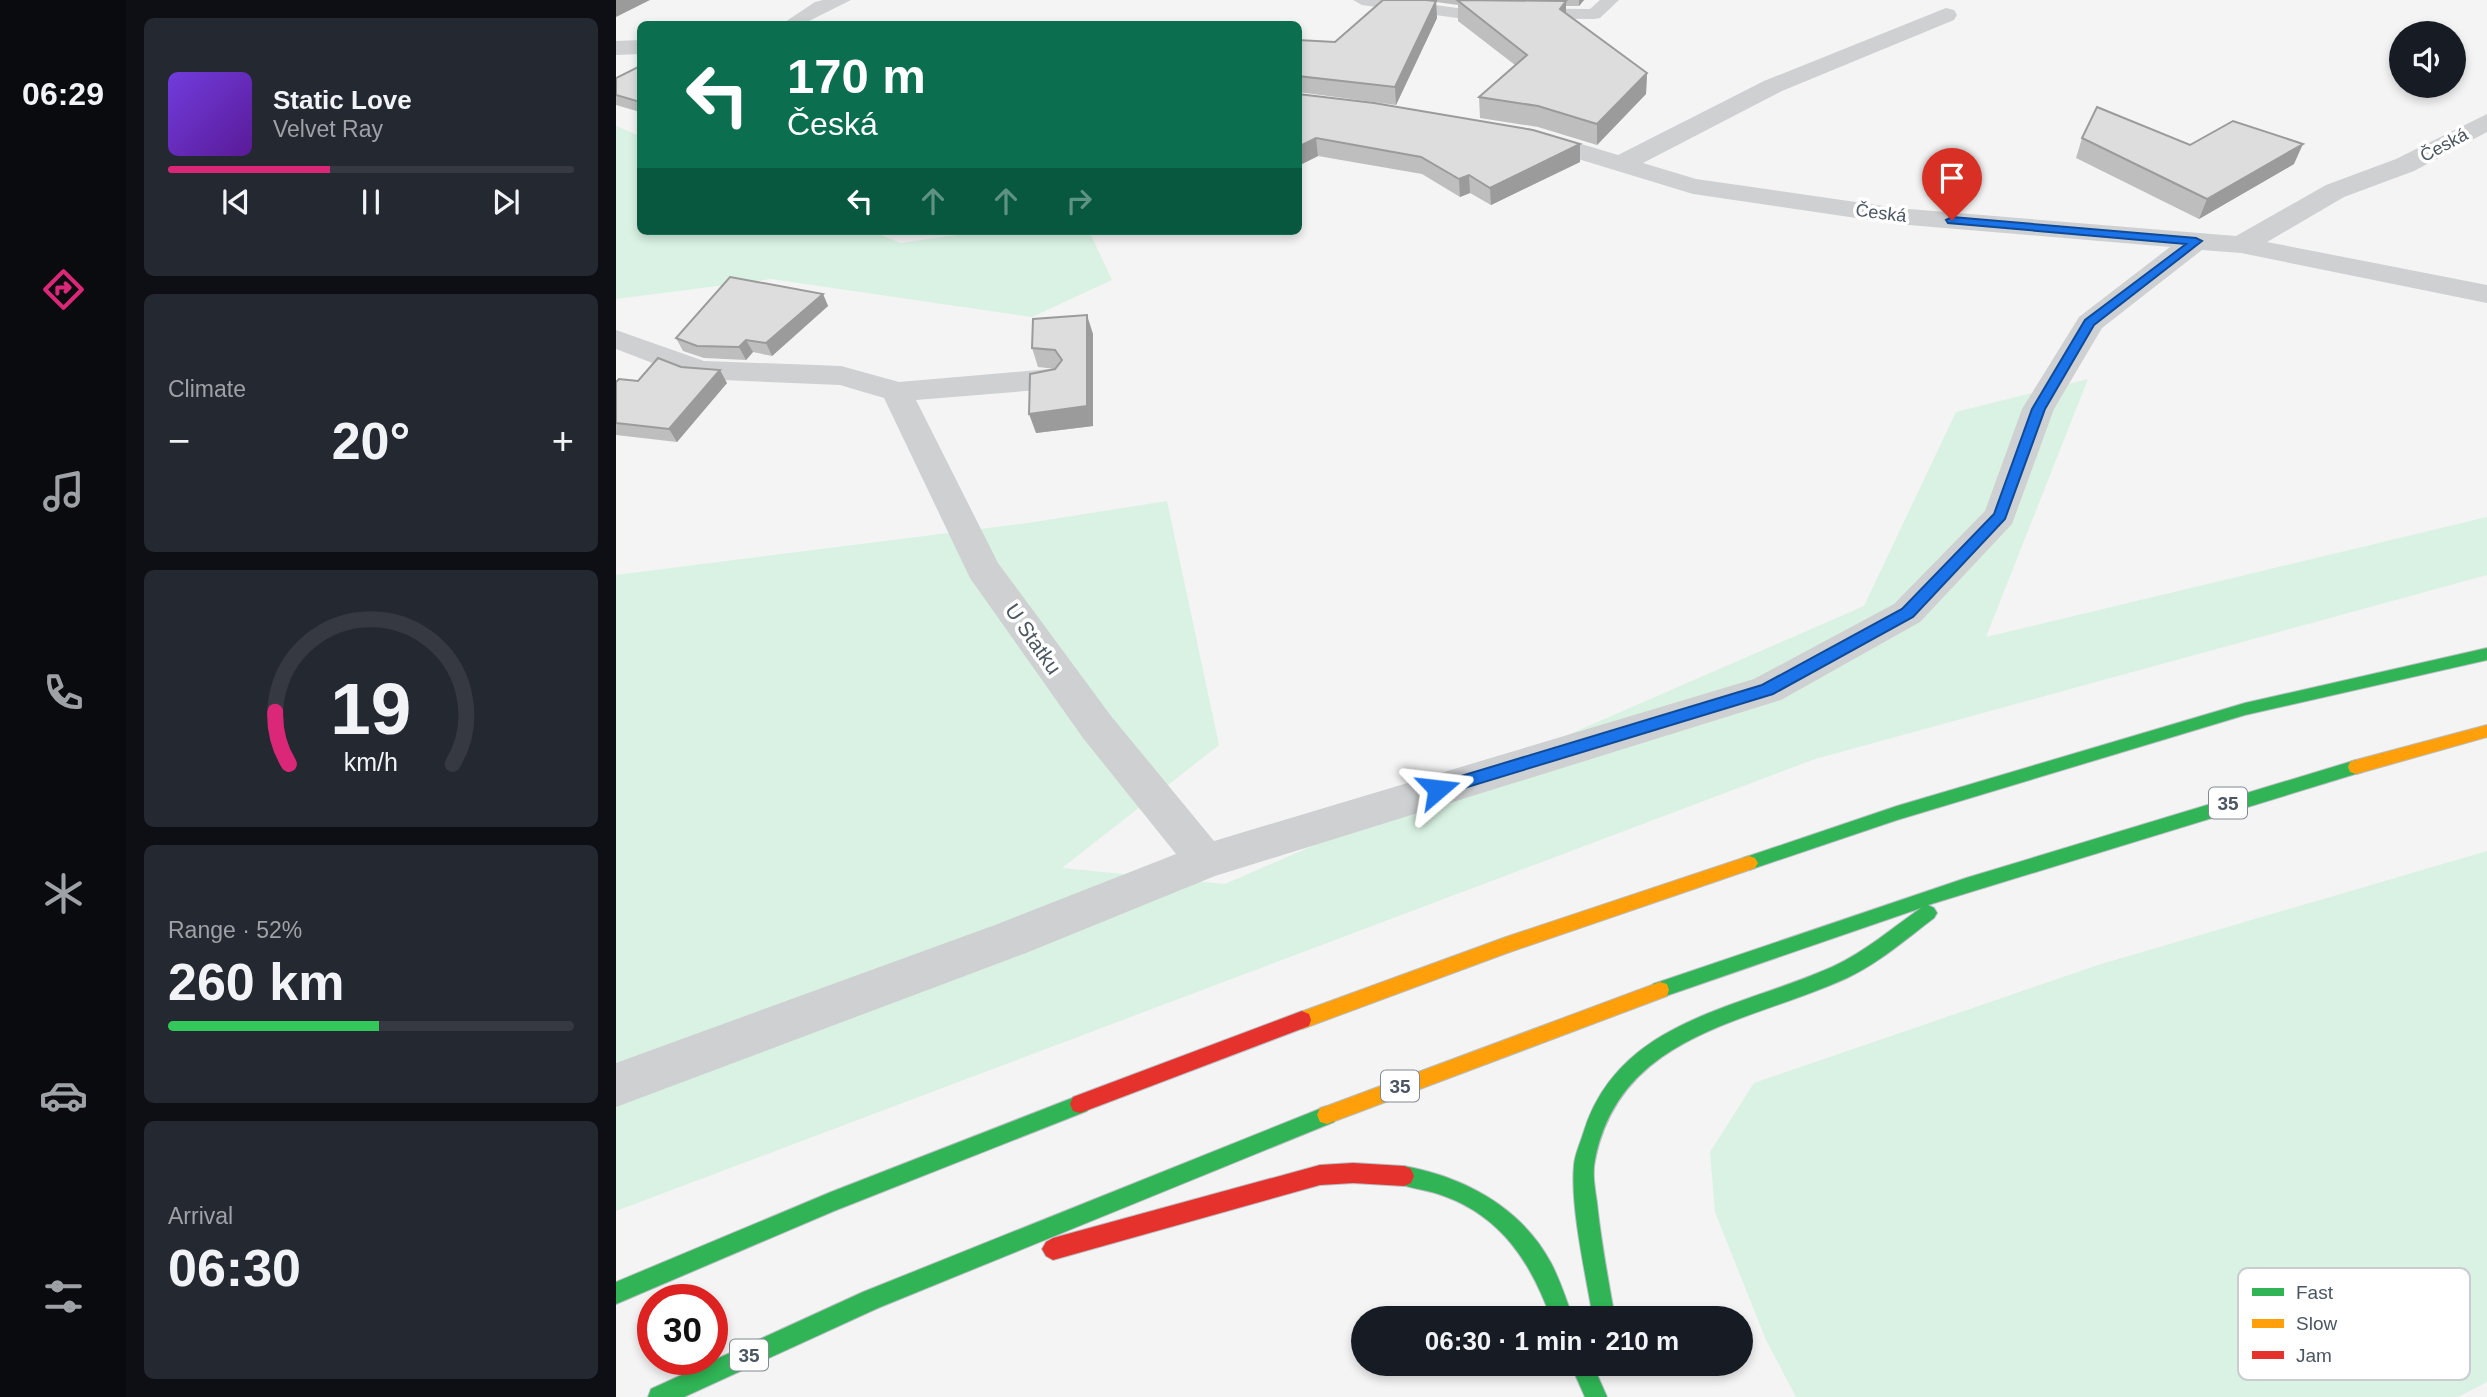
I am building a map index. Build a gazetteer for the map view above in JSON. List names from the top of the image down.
{
  "streets": {
    "highway": ["35"],
    "street": ["Česká", "U Statku"]
  },
  "legend": ["Fast", "Slow", "Jam"],
  "page": {
    "tabs": "06:29",
    "turn": ["170 m", "Česká"],
    "song": ["Static Love", "Velvet Ray"],
    "tile": [
      "Climate",
      ["Range · 52%", "260 km"],
      ["Arrival", "06:30"]
    ],
    "heat": ["−", "20°", "+"],
    "limit": "30",
    "trip": "06:30 · 1 min · 210 m",
    "gauge": ["19", "km/h"]
  }
}
